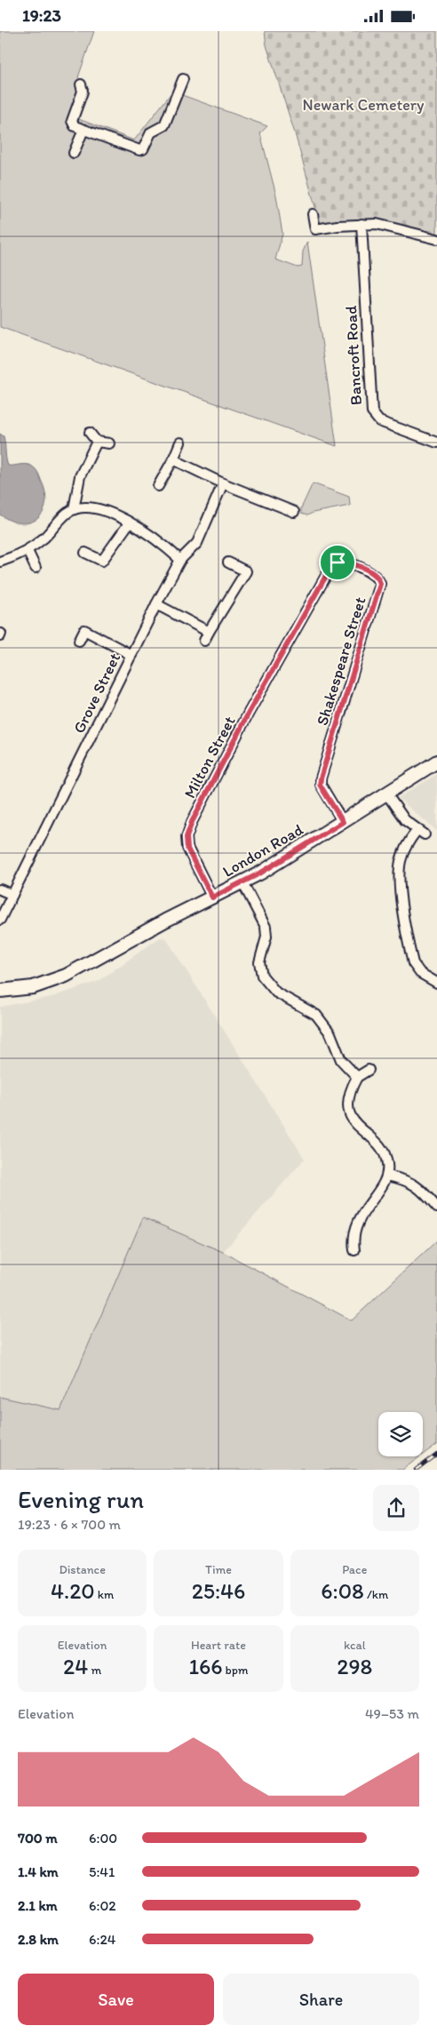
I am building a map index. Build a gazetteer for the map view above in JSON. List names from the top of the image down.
{
  "streets": {
    "main road": ["London Road"],
    "street": [
      "Bancroft Road",
      "Shakespeare Street",
      "Grove Street",
      "Milton Street"
    ]
  },
  "crossings": [
    ["Shakespeare Street", "Milton Street"],
    ["Shakespeare Street", "London Road"],
    ["Milton Street", "London Road"]
  ],
  "parks": ["Newark Cemetery"],
  "page": {
    "status": "19:23",
    "heading": ["Evening run", "19:23 · 6 × 700 m"],
    "stats": [
      ["Distance", "4.20 km"],
      ["Time", "25:46"],
      ["Pace", "6:08 /km"],
      ["Elevation", "24 m"],
      ["Heart rate", "166 bpm"],
      ["kcal", "298"]
    ],
    "chart": ["Elevation", "49–53 m"],
    "list": [
      {
        "name": "700 m",
        "note": "6:00"
      },
      {
        "name": "1.4 km",
        "note": "5:41"
      },
      {
        "name": "2.1 km",
        "note": "6:02"
      },
      {
        "name": "2.8 km",
        "note": "6:24"
      }
    ],
    "buttons": ["Save", "Share"]
  }
}
